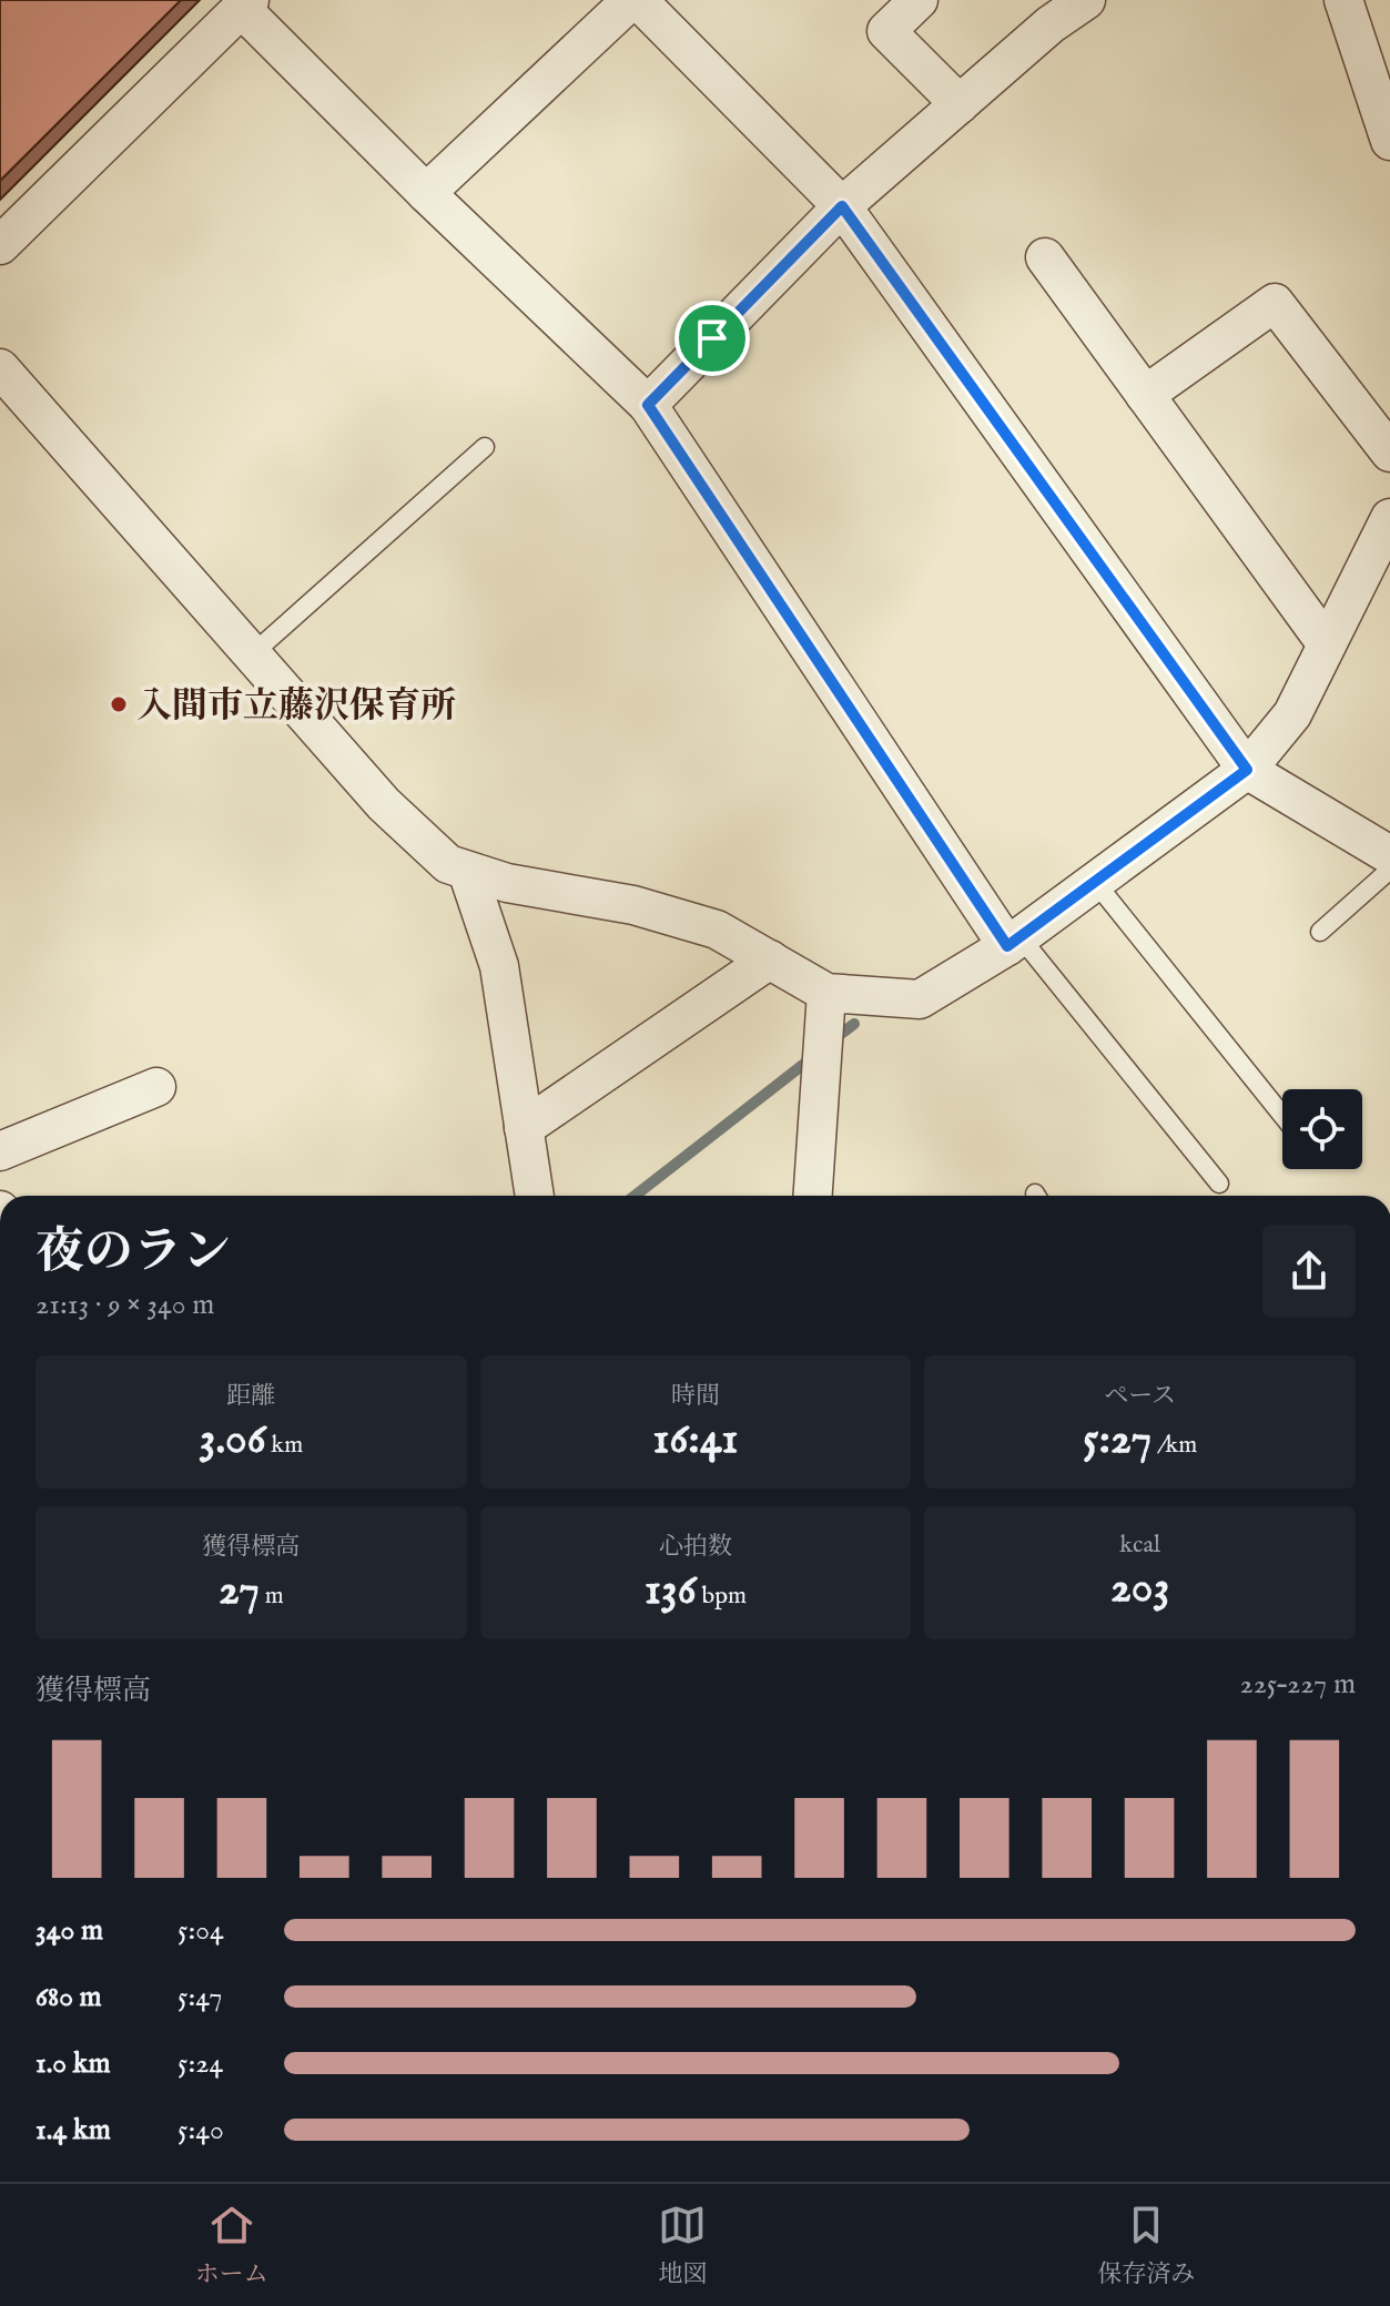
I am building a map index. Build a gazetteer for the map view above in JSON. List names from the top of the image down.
{
  "places": ["入間市立藤沢保育所"],
  "page": {
    "heading": ["夜のラン", "21:13 · 9 × 340 m"],
    "stats": [
      ["距離", "3.06 km"],
      ["時間", "16:41"],
      ["ペース", "5:27 /km"],
      ["獲得標高", "27 m"],
      ["心拍数", "136 bpm"],
      ["kcal", "203"]
    ],
    "chart": ["獲得標高", "225–227 m"],
    "list": [
      {
        "name": "340 m",
        "note": "5:04"
      },
      {
        "name": "680 m",
        "note": "5:47"
      },
      {
        "name": "1.0 km",
        "note": "5:24"
      },
      {
        "name": "1.4 km",
        "note": "5:40"
      }
    ],
    "tabs": ["ホーム", "地図", "保存済み"]
  }
}
